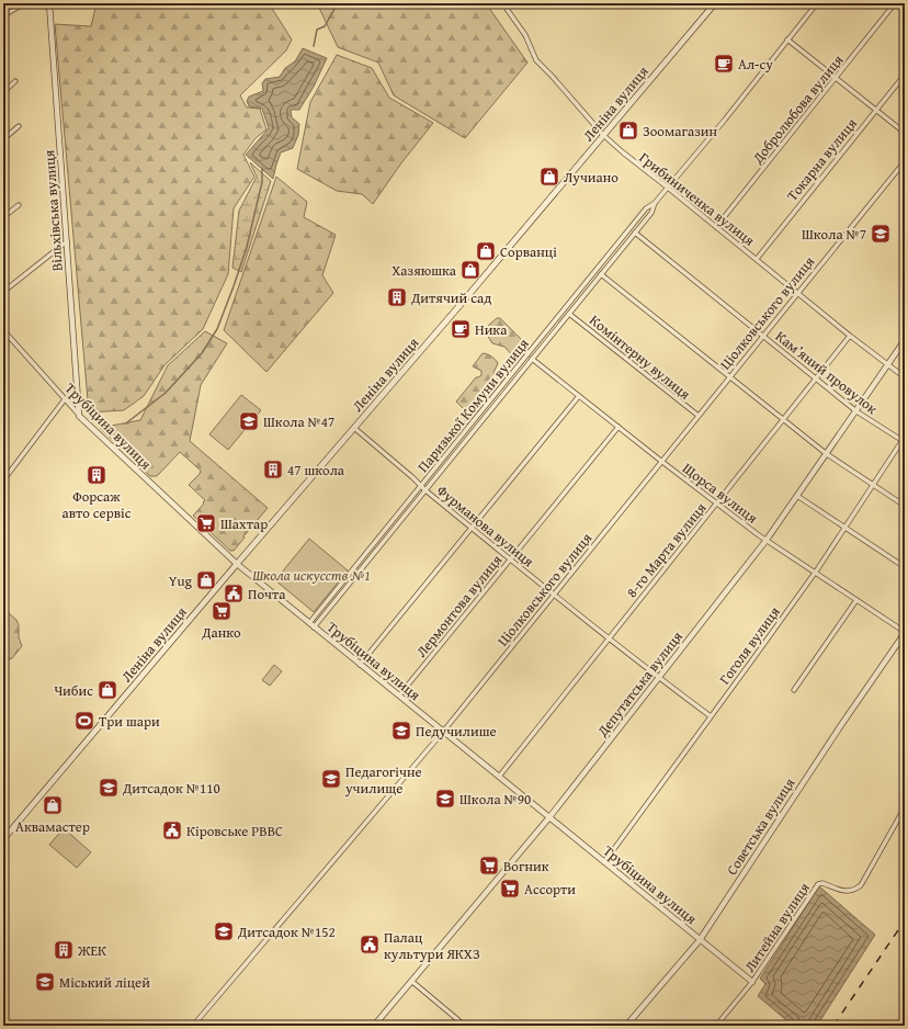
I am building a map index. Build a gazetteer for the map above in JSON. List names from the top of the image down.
{
  "streets": {
    "main road": ["Леніна вулиця"],
    "street": [
      "Добролюбова вулиця",
      "Токарна вулиця",
      "Грибиниченка вулиця",
      "Вільхівська вулиця",
      "Ціолковського вулиця",
      "Комінтерну вулиця",
      "Кам’яний провулок",
      "Паризької Комуни вулиця",
      "Трубіцина вулиця",
      "Щорса вулиця",
      "Фурманова вулиця",
      "8-го Марта вулиця",
      "Лермонтова вулиця",
      "Гоголя вулиця",
      "Депутатська вулиця",
      "Советська вулиця",
      "Литейна вулиця"
    ]
  },
  "crossings": [
    ["Леніна вулиця", "Грибиниченка вулиця"],
    ["Леніна вулиця", "Трубіцина вулиця"],
    ["Леніна вулиця", "Фурманова вулиця"],
    ["Добролюбова вулиця", "Грибиниченка вулиця"],
    ["Токарна вулиця", "Грибиниченка вулиця"],
    ["Грибиниченка вулиця", "Ціолковського вулиця"],
    ["Грибиниченка вулиця", "Паризької Комуни вулиця"],
    ["Грибиниченка вулиця", "8-го Марта вулиця"],
    ["Грибиниченка вулиця", "Депутатська вулиця"],
    ["Вільхівська вулиця", "Трубіцина вулиця"],
    ["Ціолковського вулиця", "Комінтерну вулиця"],
    ["Ціолковського вулиця", "Кам’яний провулок"],
    ["Ціолковського вулиця", "Трубіцина вулиця"],
    ["Ціолковського вулиця", "Щорса вулиця"],
    ["Ціолковського вулиця", "Фурманова вулиця"],
    ["Комінтерну вулиця", "Паризької Комуни вулиця"],
    ["Кам’яний провулок", "Паризької Комуни вулиця"],
    ["Кам’яний провулок", "8-го Марта вулиця"],
    ["Кам’яний провулок", "Гоголя вулиця"],
    ["Кам’яний провулок", "Депутатська вулиця"],
    ["Паризької Комуни вулиця", "Трубіцина вулиця"],
    ["Паризької Комуни вулиця", "Щорса вулиця"],
    ["Паризької Комуни вулиця", "Фурманова вулиця"],
    ["Трубіцина вулиця", "8-го Марта вулиця"],
    ["Трубіцина вулиця", "Лермонтова вулиця"],
    ["Трубіцина вулиця", "Гоголя вулиця"],
    ["Трубіцина вулиця", "Депутатська вулиця"],
    ["Трубіцина вулиця", "Советська вулиця"],
    ["Трубіцина вулиця", "Литейна вулиця"],
    ["Щорса вулиця", "8-го Марта вулиця"],
    ["Щорса вулиця", "Лермонтова вулиця"],
    ["Щорса вулиця", "Гоголя вулиця"],
    ["Щорса вулиця", "Депутатська вулиця"],
    ["Щорса вулиця", "Советська вулиця"],
    ["Фурманова вулиця", "8-го Марта вулиця"],
    ["Фурманова вулиця", "Лермонтова вулиця"],
    ["Фурманова вулиця", "Гоголя вулиця"],
    ["Фурманова вулиця", "Депутатська вулиця"]
  ],
  "parks": ["Школа искусств №1"],
  "places": {
    "cafe": ["Ал-су", "Ника"],
    "shop": [
      "Зоомагазин",
      "Лучиано",
      "Сорванці",
      "Хазяюшка",
      "Yug",
      "Чибис",
      "Аквамастер"
    ],
    "school or university": [
      "Школа №7",
      "Школа №47",
      "Педучилише",
      "Педагогічне училище",
      "Дитсадок №110",
      "Школа №90",
      "Дитсадок №152",
      "Міський ліцей"
    ],
    "building": [
      "Дитячий сад",
      "47 школа",
      "Форсаж авто сервіс",
      "ЖЕК"
    ],
    "supermarket": [
      "Шахтар",
      "Данко",
      "Вогник",
      "Ассорти"
    ],
    "public building": ["Почта", "Кіровське РВВС", "Палац культури ЯКХЗ"],
    "sports": ["Три шари"]
  }
}
